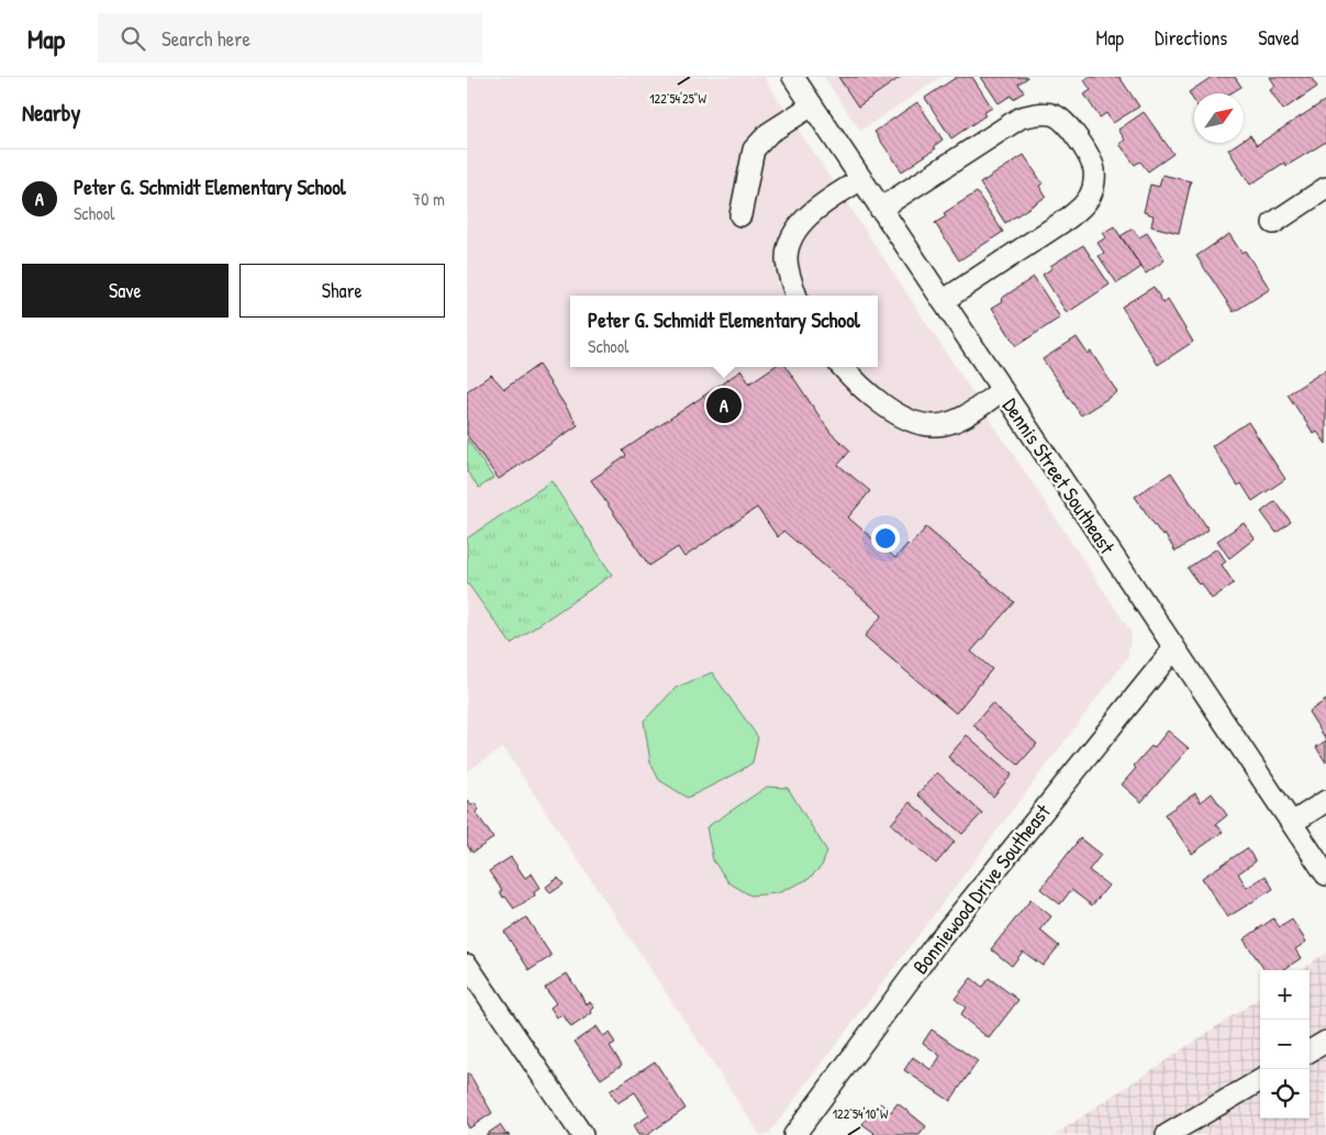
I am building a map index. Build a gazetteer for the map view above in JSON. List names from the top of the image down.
{
  "streets": {
    "street": ["Dennis Street Southeast", "Bonniewood Drive Southeast"]
  },
  "crossings": [
    ["Dennis Street Southeast", "Bonniewood Drive Southeast"]
  ],
  "north": "top right",
  "page": {
    "header": "Map",
    "search": "Search here",
    "nav": ["Map", "Directions", "Saved"],
    "heading": "Nearby",
    "list": [
      {
        "mark": "A",
        "name": "Peter G. Schmidt Elementary School",
        "note": "School",
        "value": "70 m"
      }
    ],
    "buttons": ["Save", "Share"],
    "popup": ["Peter G. Schmidt Elementary School", "School"],
    "pins": "A",
    "map_buttons": ["+", "−"]
  },
  "coordinates": ["122°54'25\"W", "122°54'10\"W"]
}
